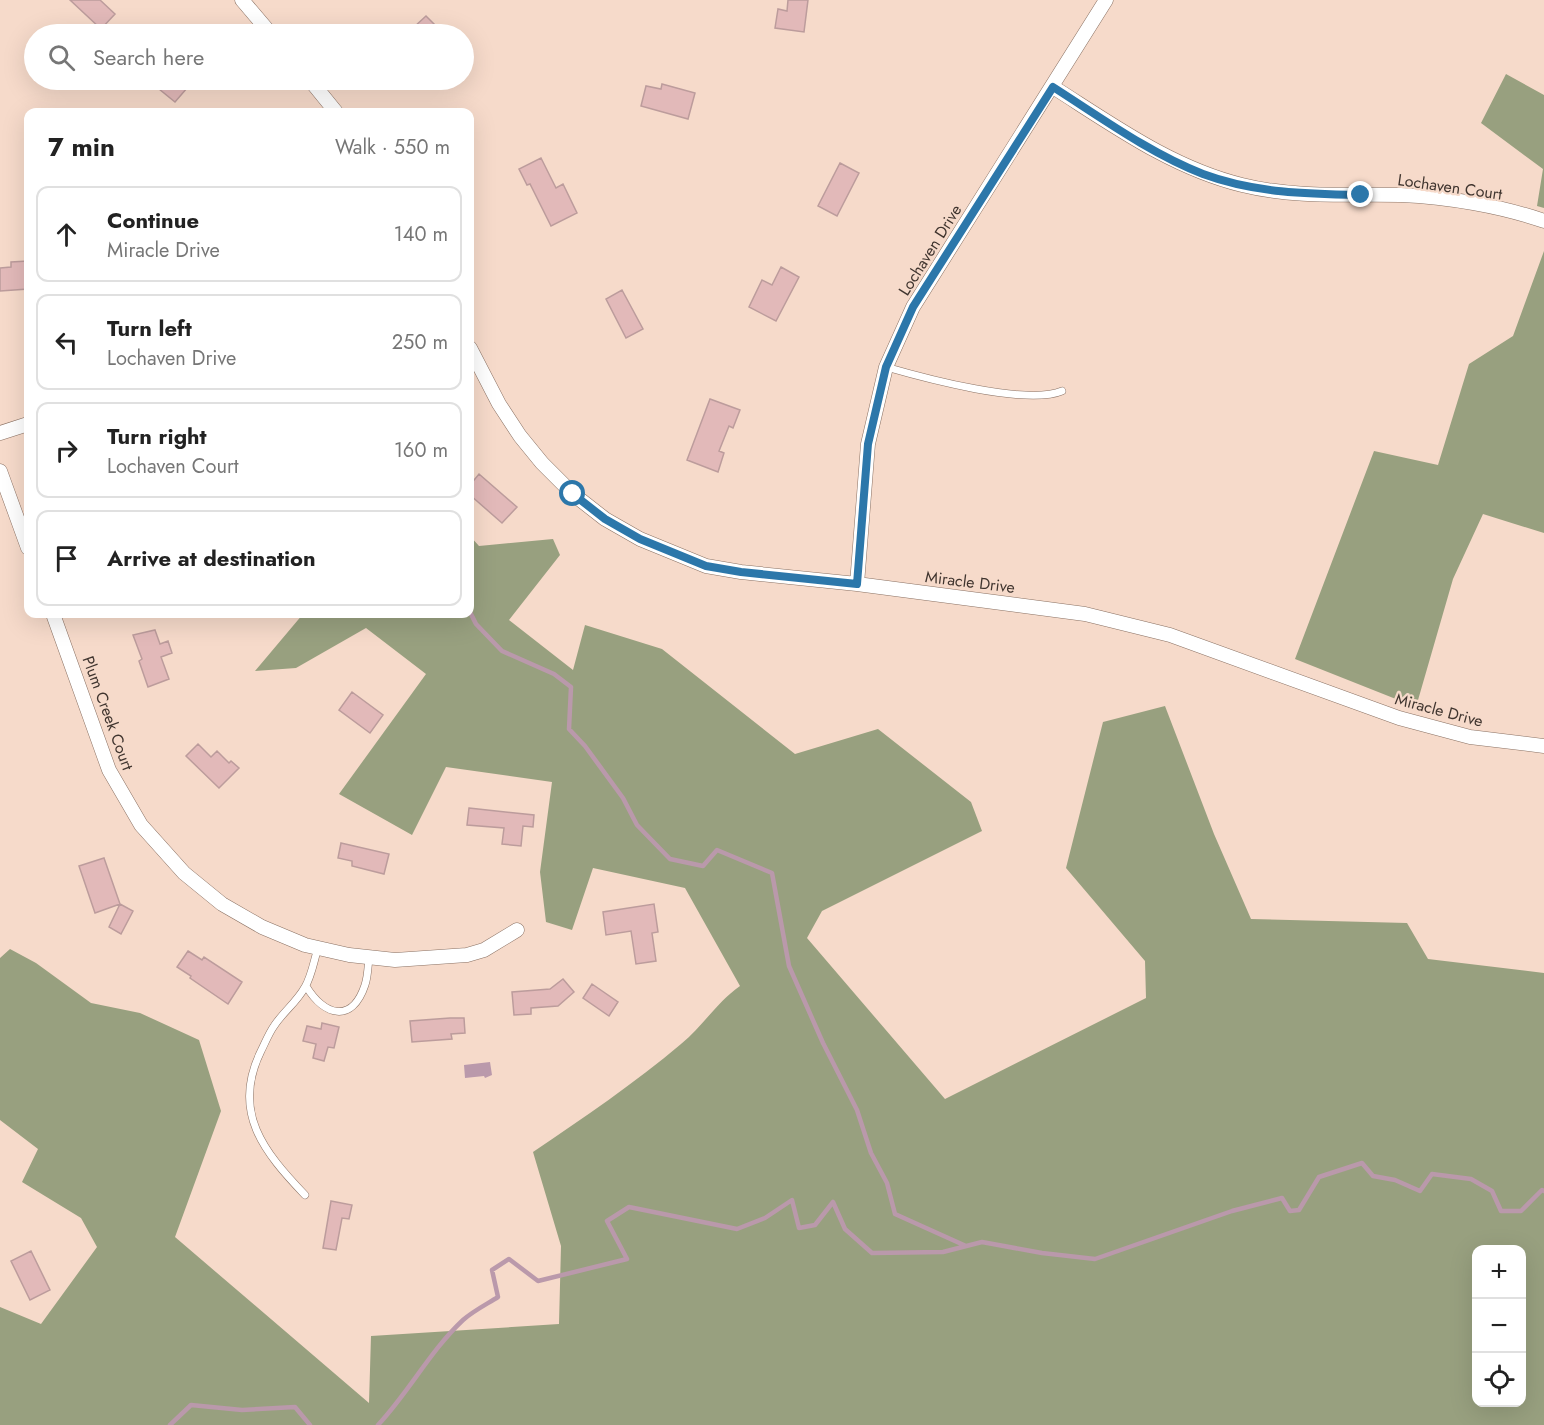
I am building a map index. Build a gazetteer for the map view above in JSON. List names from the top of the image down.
{
  "streets": {
    "street": [
      "Lochaven Court",
      "Lochaven Drive",
      "Miracle Drive",
      "Plum Creek Court"
    ]
  },
  "crossings": [
    ["Lochaven Court", "Lochaven Drive"],
    ["Lochaven Drive", "Miracle Drive"]
  ],
  "page": {
    "search": "Search here",
    "heading": ["7 min", "Walk · 550 m"],
    "list": [
      ["Continue", "Miracle Drive", "140 m"],
      ["Turn left", "Lochaven Drive", "250 m"],
      ["Turn right", "Lochaven Court", "160 m"],
      "Arrive at destination"
    ],
    "map_buttons": ["+", "−"]
  }
}
